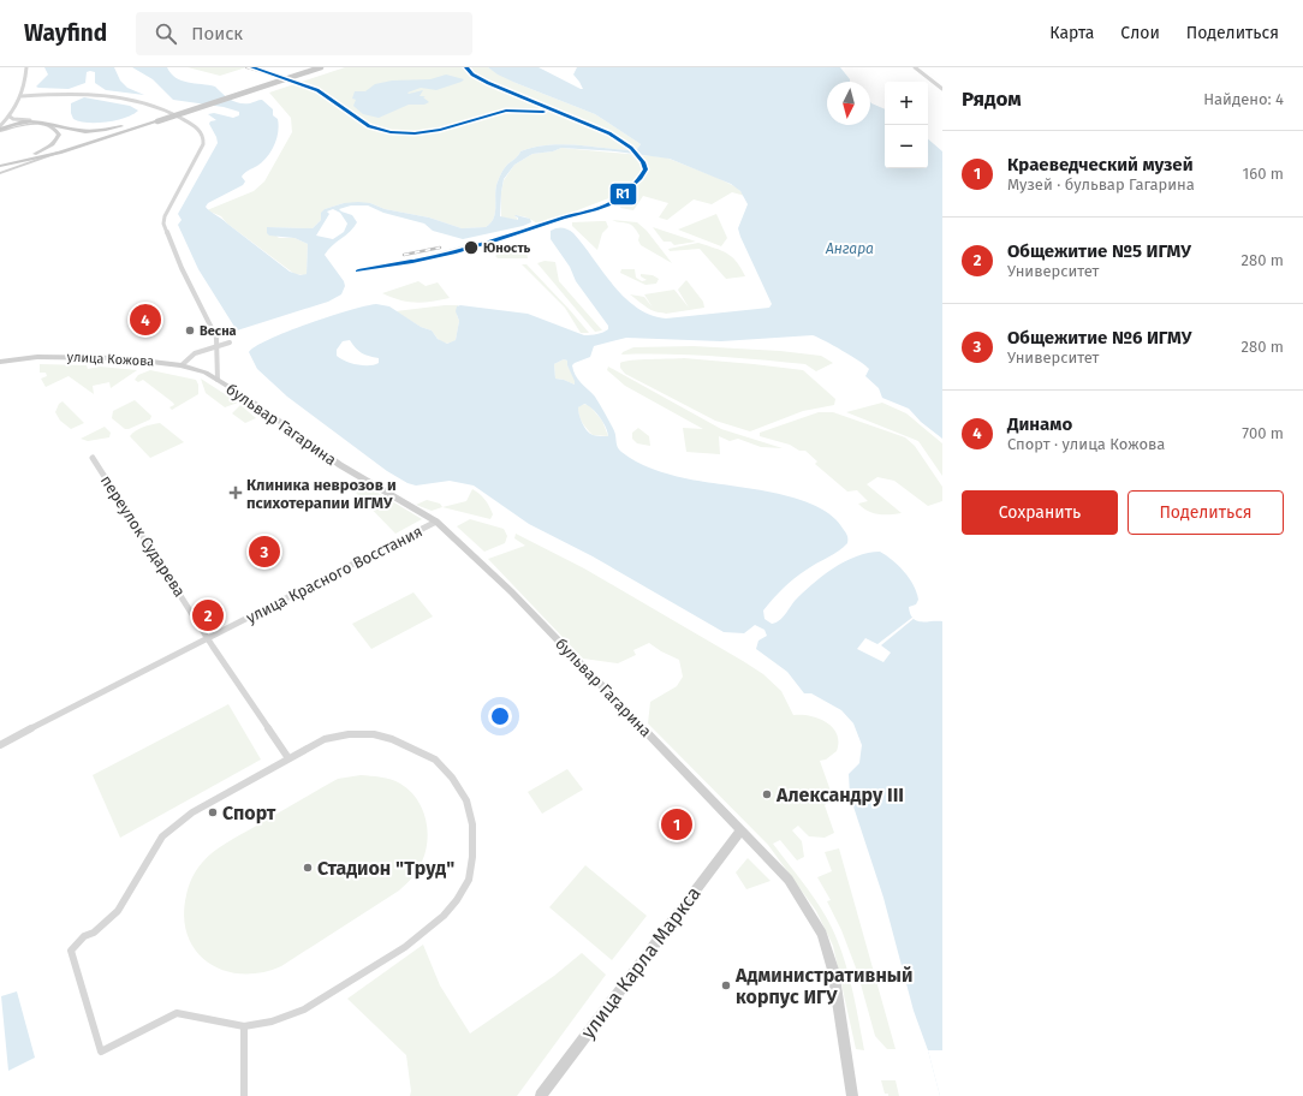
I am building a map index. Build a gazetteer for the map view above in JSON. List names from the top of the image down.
{
  "streets": {
    "street": [
      "улица Кожова",
      "бульвар Гагарина",
      "переулок Сударева",
      "улица Красного Восстания",
      "улица Карла Маркса"
    ]
  },
  "crossings": [
    ["улица Кожова", "бульвар Гагарина"],
    ["бульвар Гагарина", "улица Красного Восстания"],
    ["бульвар Гагарина", "улица Карла Маркса"],
    ["переулок Сударева", "улица Красного Восстания"]
  ],
  "water": ["Ангара"],
  "places": {
    "other": [
      "Юность",
      "Весна",
      "Александру III",
      "Спорт",
      "Стадион \"Труд\"",
      "Административный корпус ИГУ"
    ],
    "health": ["Клиника неврозов и психотерапии ИГМУ"]
  },
  "lines": ["transit line R1"],
  "north": "bottom",
  "page": {
    "header": "Wayfind",
    "search": "Поиск",
    "nav": ["Карта", "Слои", "Поделиться"],
    "heading": ["Рядом", "Найдено: 4"],
    "map_buttons": ["+", "−"],
    "list": [
      {
        "mark": "1",
        "name": "Краеведческий музей",
        "note": "Музей · бульвар Гагарина",
        "value": "160 m"
      },
      {
        "mark": "2",
        "name": "Общежитие №5 ИГМУ",
        "note": "Университет",
        "value": "280 m"
      },
      {
        "mark": "3",
        "name": "Общежитие №6 ИГМУ",
        "note": "Университет",
        "value": "280 m"
      },
      {
        "mark": "4",
        "name": "Динамо",
        "note": "Спорт · улица Кожова",
        "value": "700 m"
      }
    ],
    "pins": [
      "4",
      "3",
      "2",
      "1"
    ],
    "buttons": ["Сохранить", "Поделиться"]
  }
}
